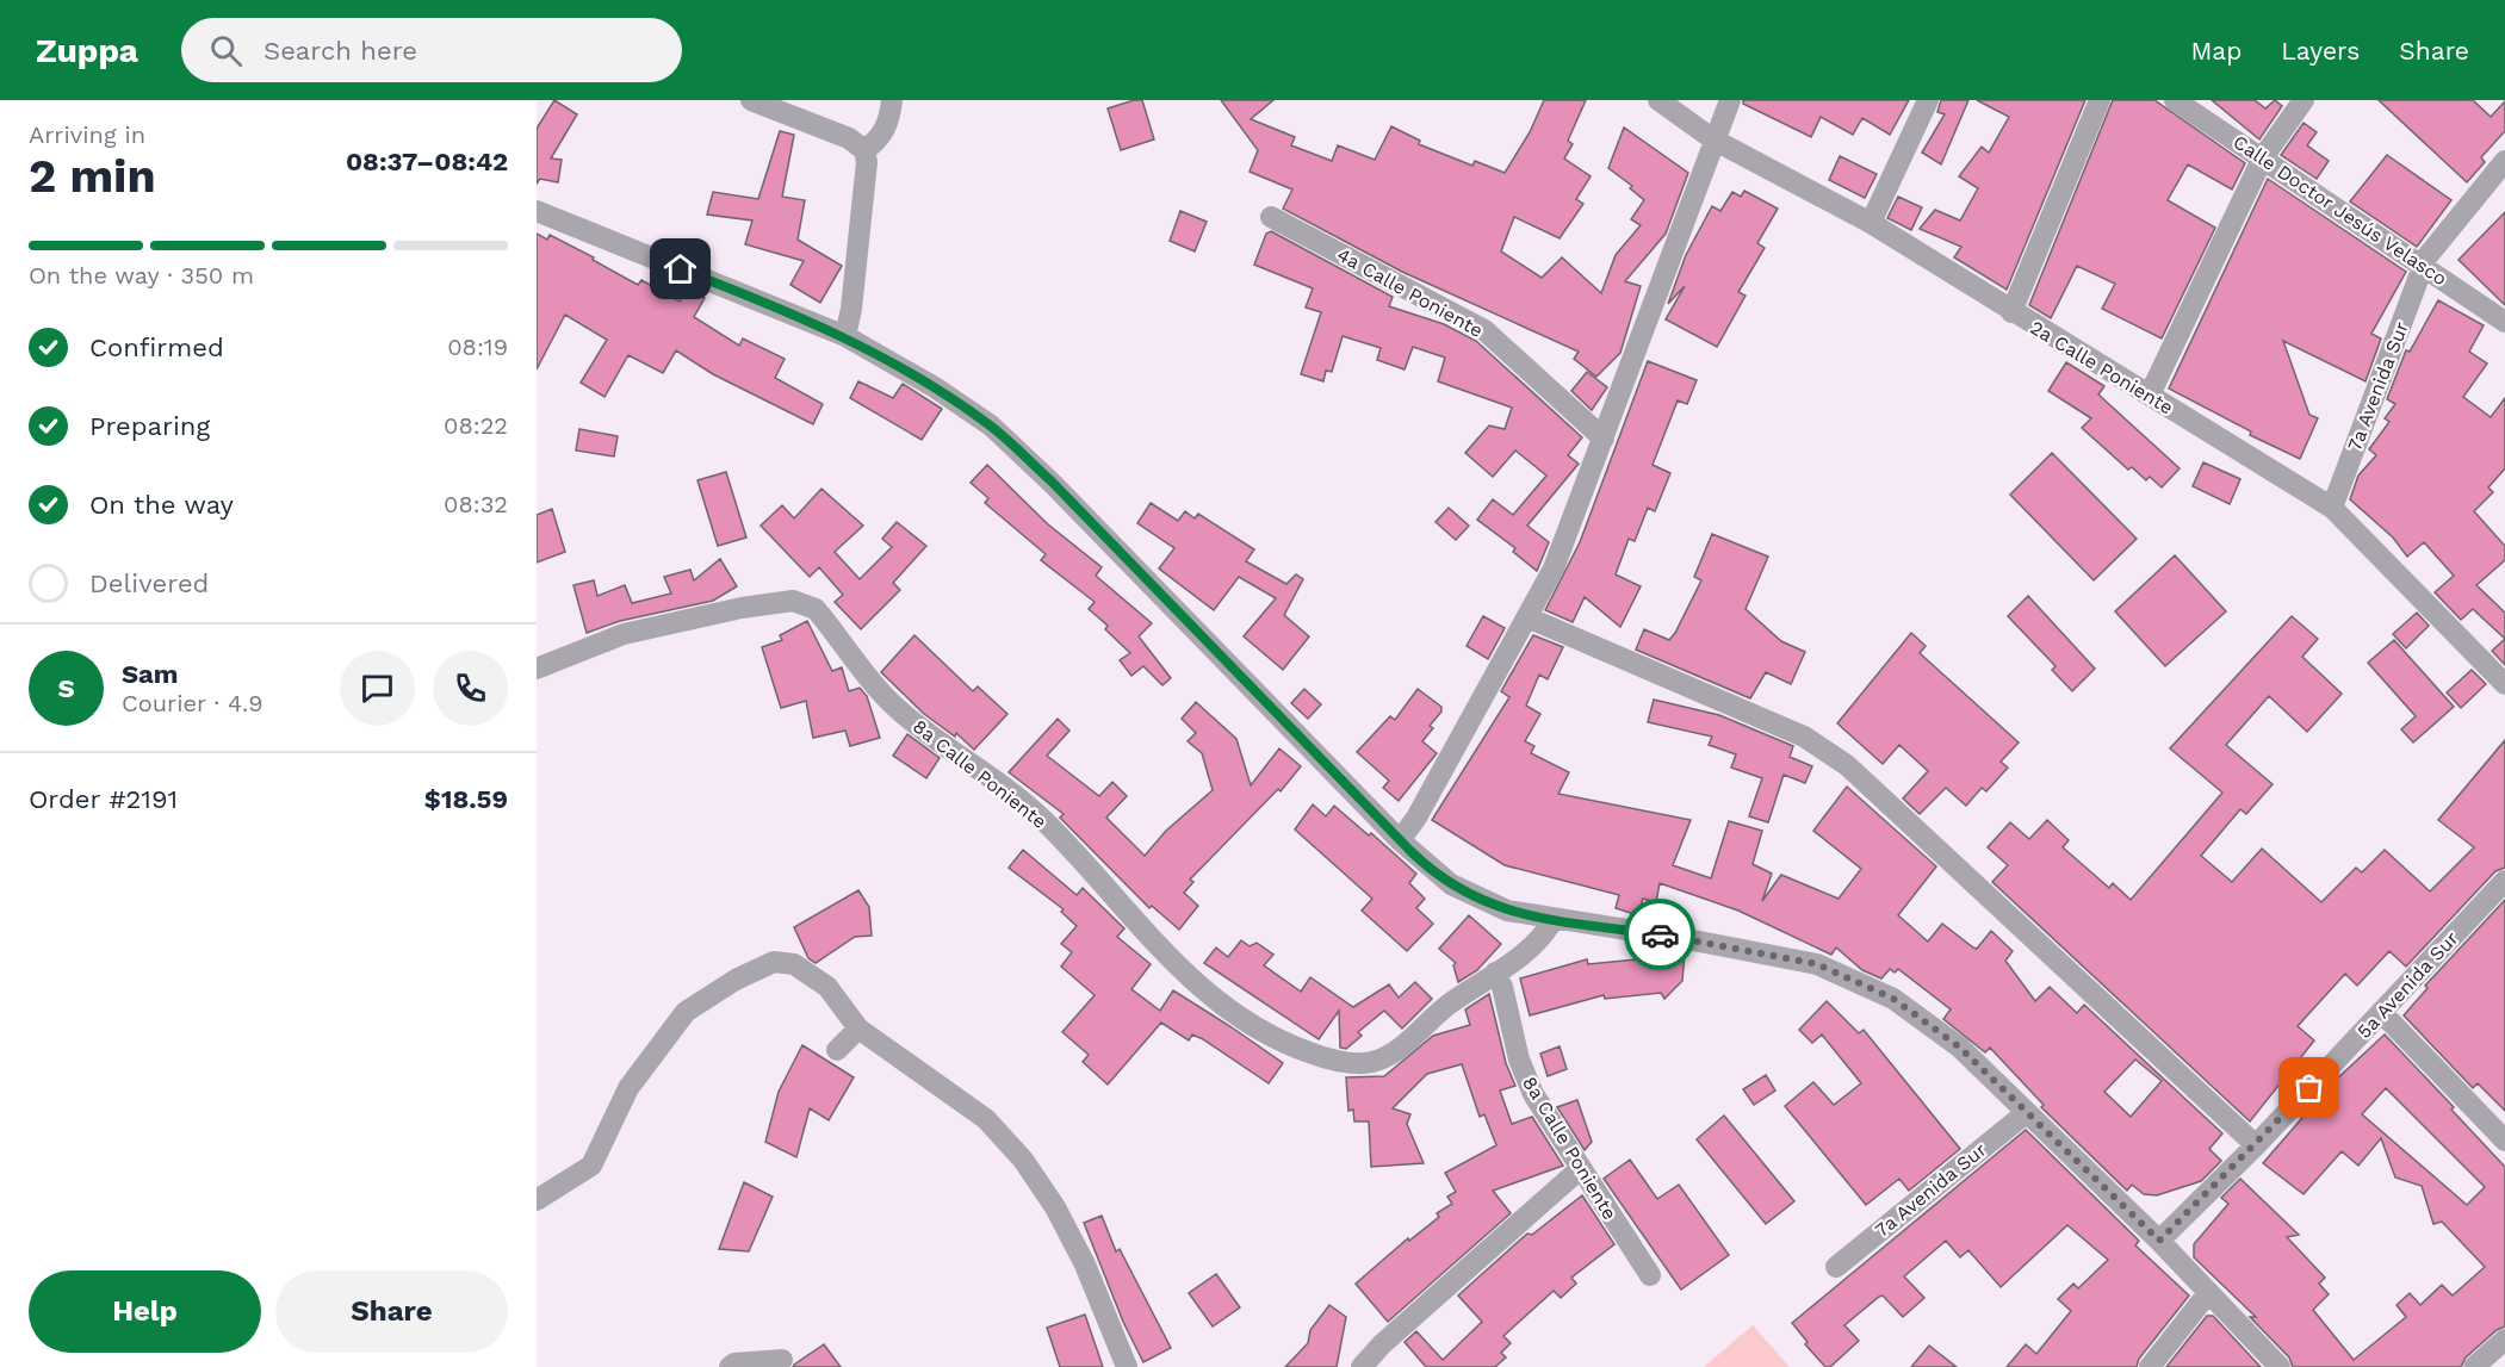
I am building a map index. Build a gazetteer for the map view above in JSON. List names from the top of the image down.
{
  "streets": {
    "street": [
      "Calle Doctor Jesús Velasco",
      "4a Calle Poniente",
      "2a Calle Poniente",
      "7a Avenida Sur",
      "8a Calle Poniente",
      "5a Avenida Sur"
    ]
  },
  "crossings": [
    ["Calle Doctor Jesús Velasco", "7a Avenida Sur"],
    ["2a Calle Poniente", "7a Avenida Sur"]
  ],
  "page": {
    "header": "Zuppa",
    "search": "Search here",
    "nav": ["Map", "Layers", "Share"],
    "heading": ["2 min", "Arriving in", "08:37–08:42"],
    "panel": [
      "Sam",
      "Courier · 4.9",
      "Order #2191",
      "$18.59"
    ],
    "bar": "On the way · 350 m",
    "list": [
      ["Confirmed", "08:19"],
      ["Preparing", "08:22"],
      ["On the way", "08:32"],
      "Delivered"
    ],
    "round": "S",
    "buttons": ["Help", "Share"]
  }
}
